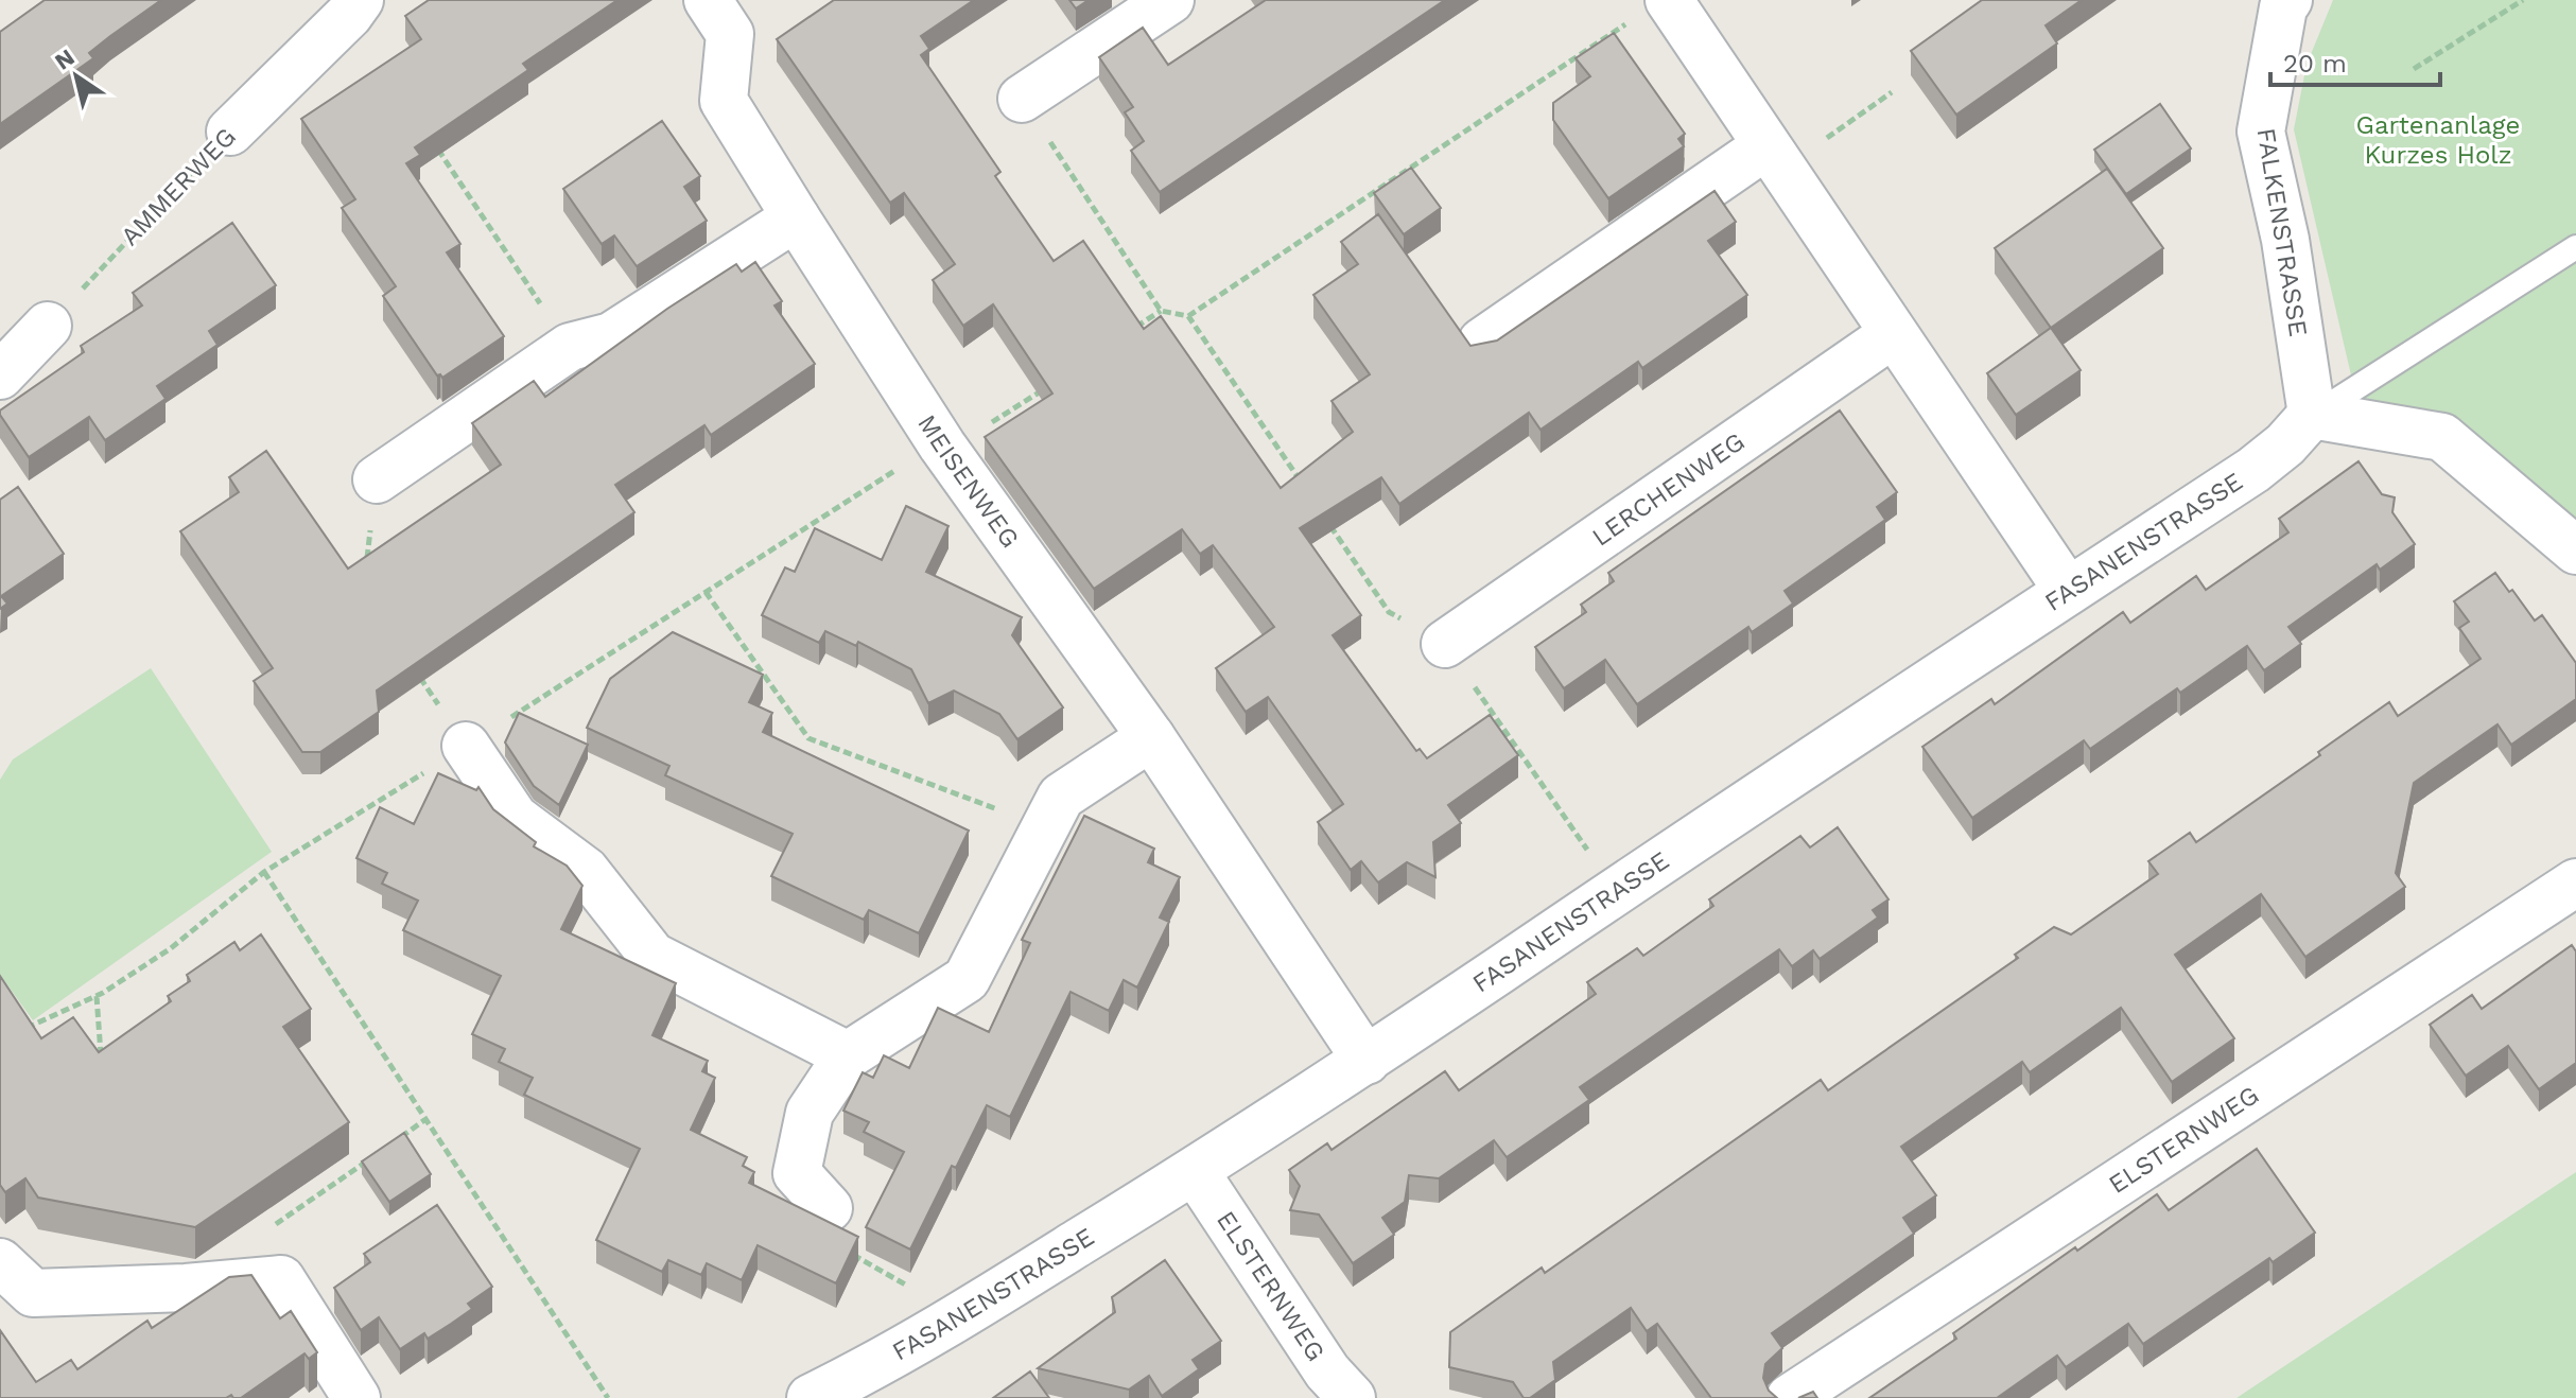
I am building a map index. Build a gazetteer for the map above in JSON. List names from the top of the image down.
{
  "streets": {
    "street": [
      "AMMERWEG",
      "FALKENSTRASSE",
      "MEISENWEG",
      "LERCHENWEG",
      "FASANENSTRASSE",
      "ELSTERNWEG"
    ]
  },
  "crossings": [
    ["FALKENSTRASSE", "FASANENSTRASSE"],
    ["MEISENWEG", "FASANENSTRASSE"],
    ["FASANENSTRASSE", "ELSTERNWEG"]
  ],
  "parks": ["Gartenanlage Kurzes Holz"],
  "scale_bar": "20 m",
  "north": "top left"
}
